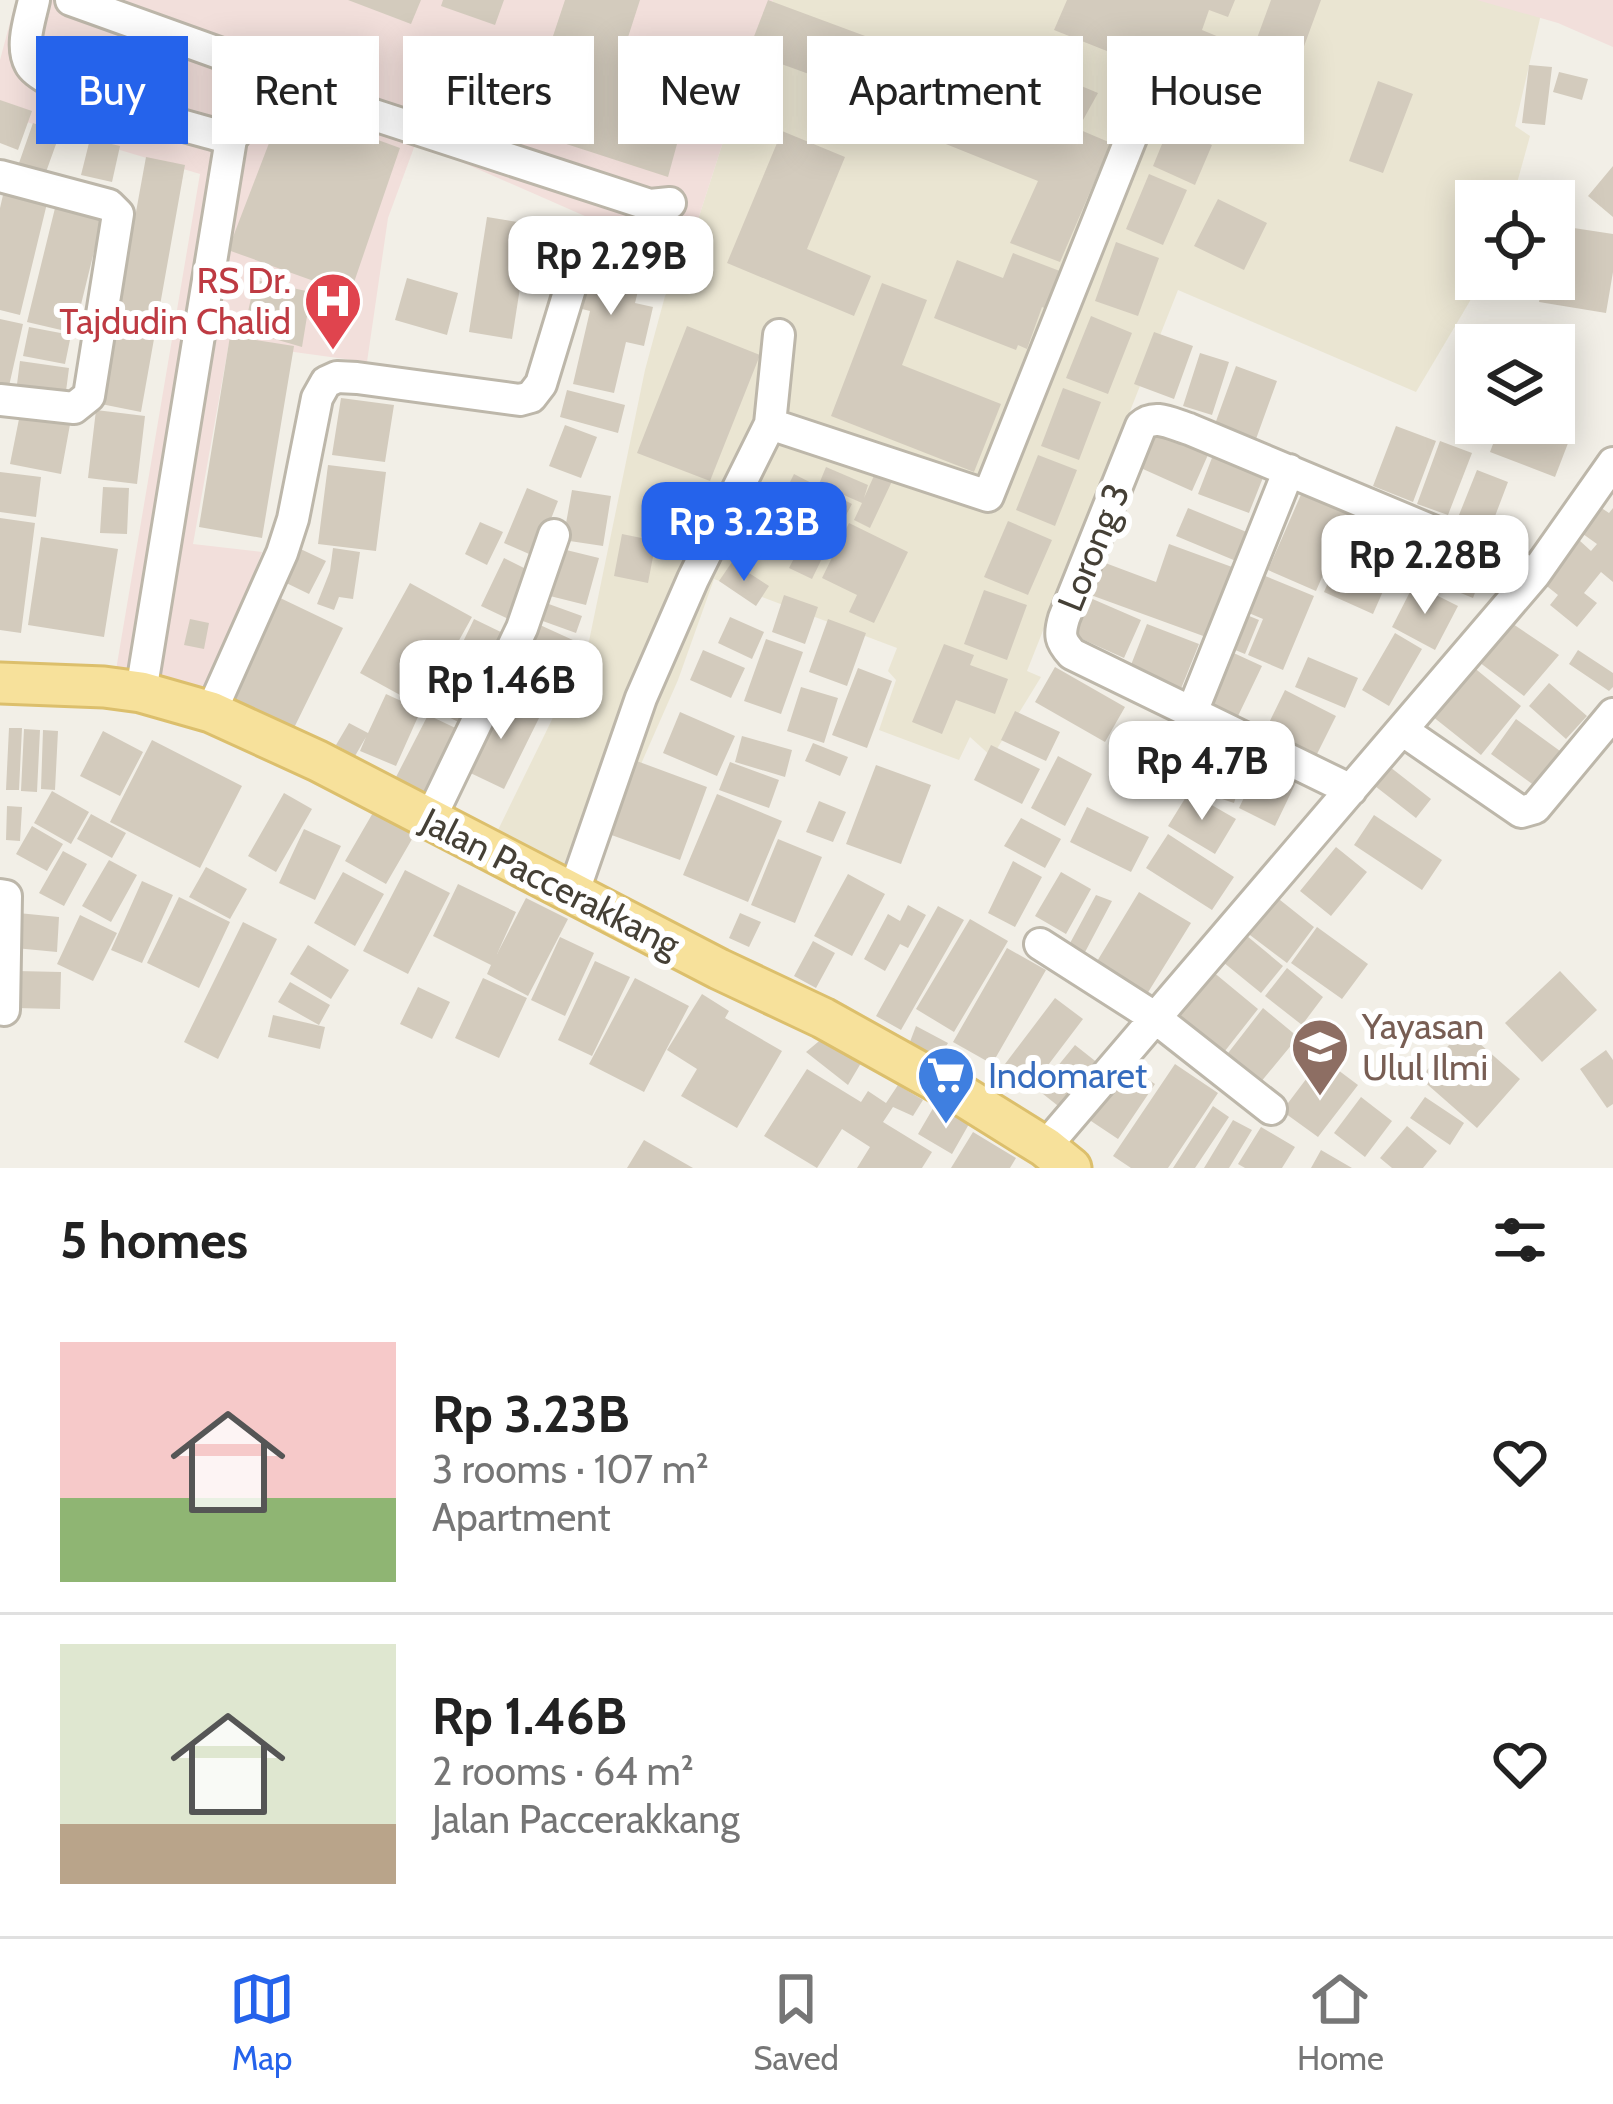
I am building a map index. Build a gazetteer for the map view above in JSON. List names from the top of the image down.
{
  "streets": {
    "main road": ["Jalan Paccerakkang"],
    "street": ["Lorong 3"]
  },
  "places": {
    "hospital": ["RS Dr. Tajdudin Chalid"],
    "school or university": ["Yayasan Ulul Ilmi"],
    "supermarket": ["Indomaret"]
  },
  "page": {
    "chip": [
      "Buy",
      "Rent",
      "Filters",
      "New",
      "Apartment",
      "House"
    ],
    "price": [
      "Rp 2.29B",
      "Rp 3.23B",
      "Rp 2.28B",
      "Rp 1.46B",
      "Rp 4.7B"
    ],
    "heading": "5 homes",
    "list": [
      {
        "name": "Rp 3.23B",
        "note": "3 rooms · 107 m² · Apartment"
      },
      {
        "name": "Rp 1.46B",
        "note": "2 rooms · 64 m² · Jalan Paccerakkang"
      }
    ],
    "tabs": ["Map", "Saved", "Home"]
  }
}
